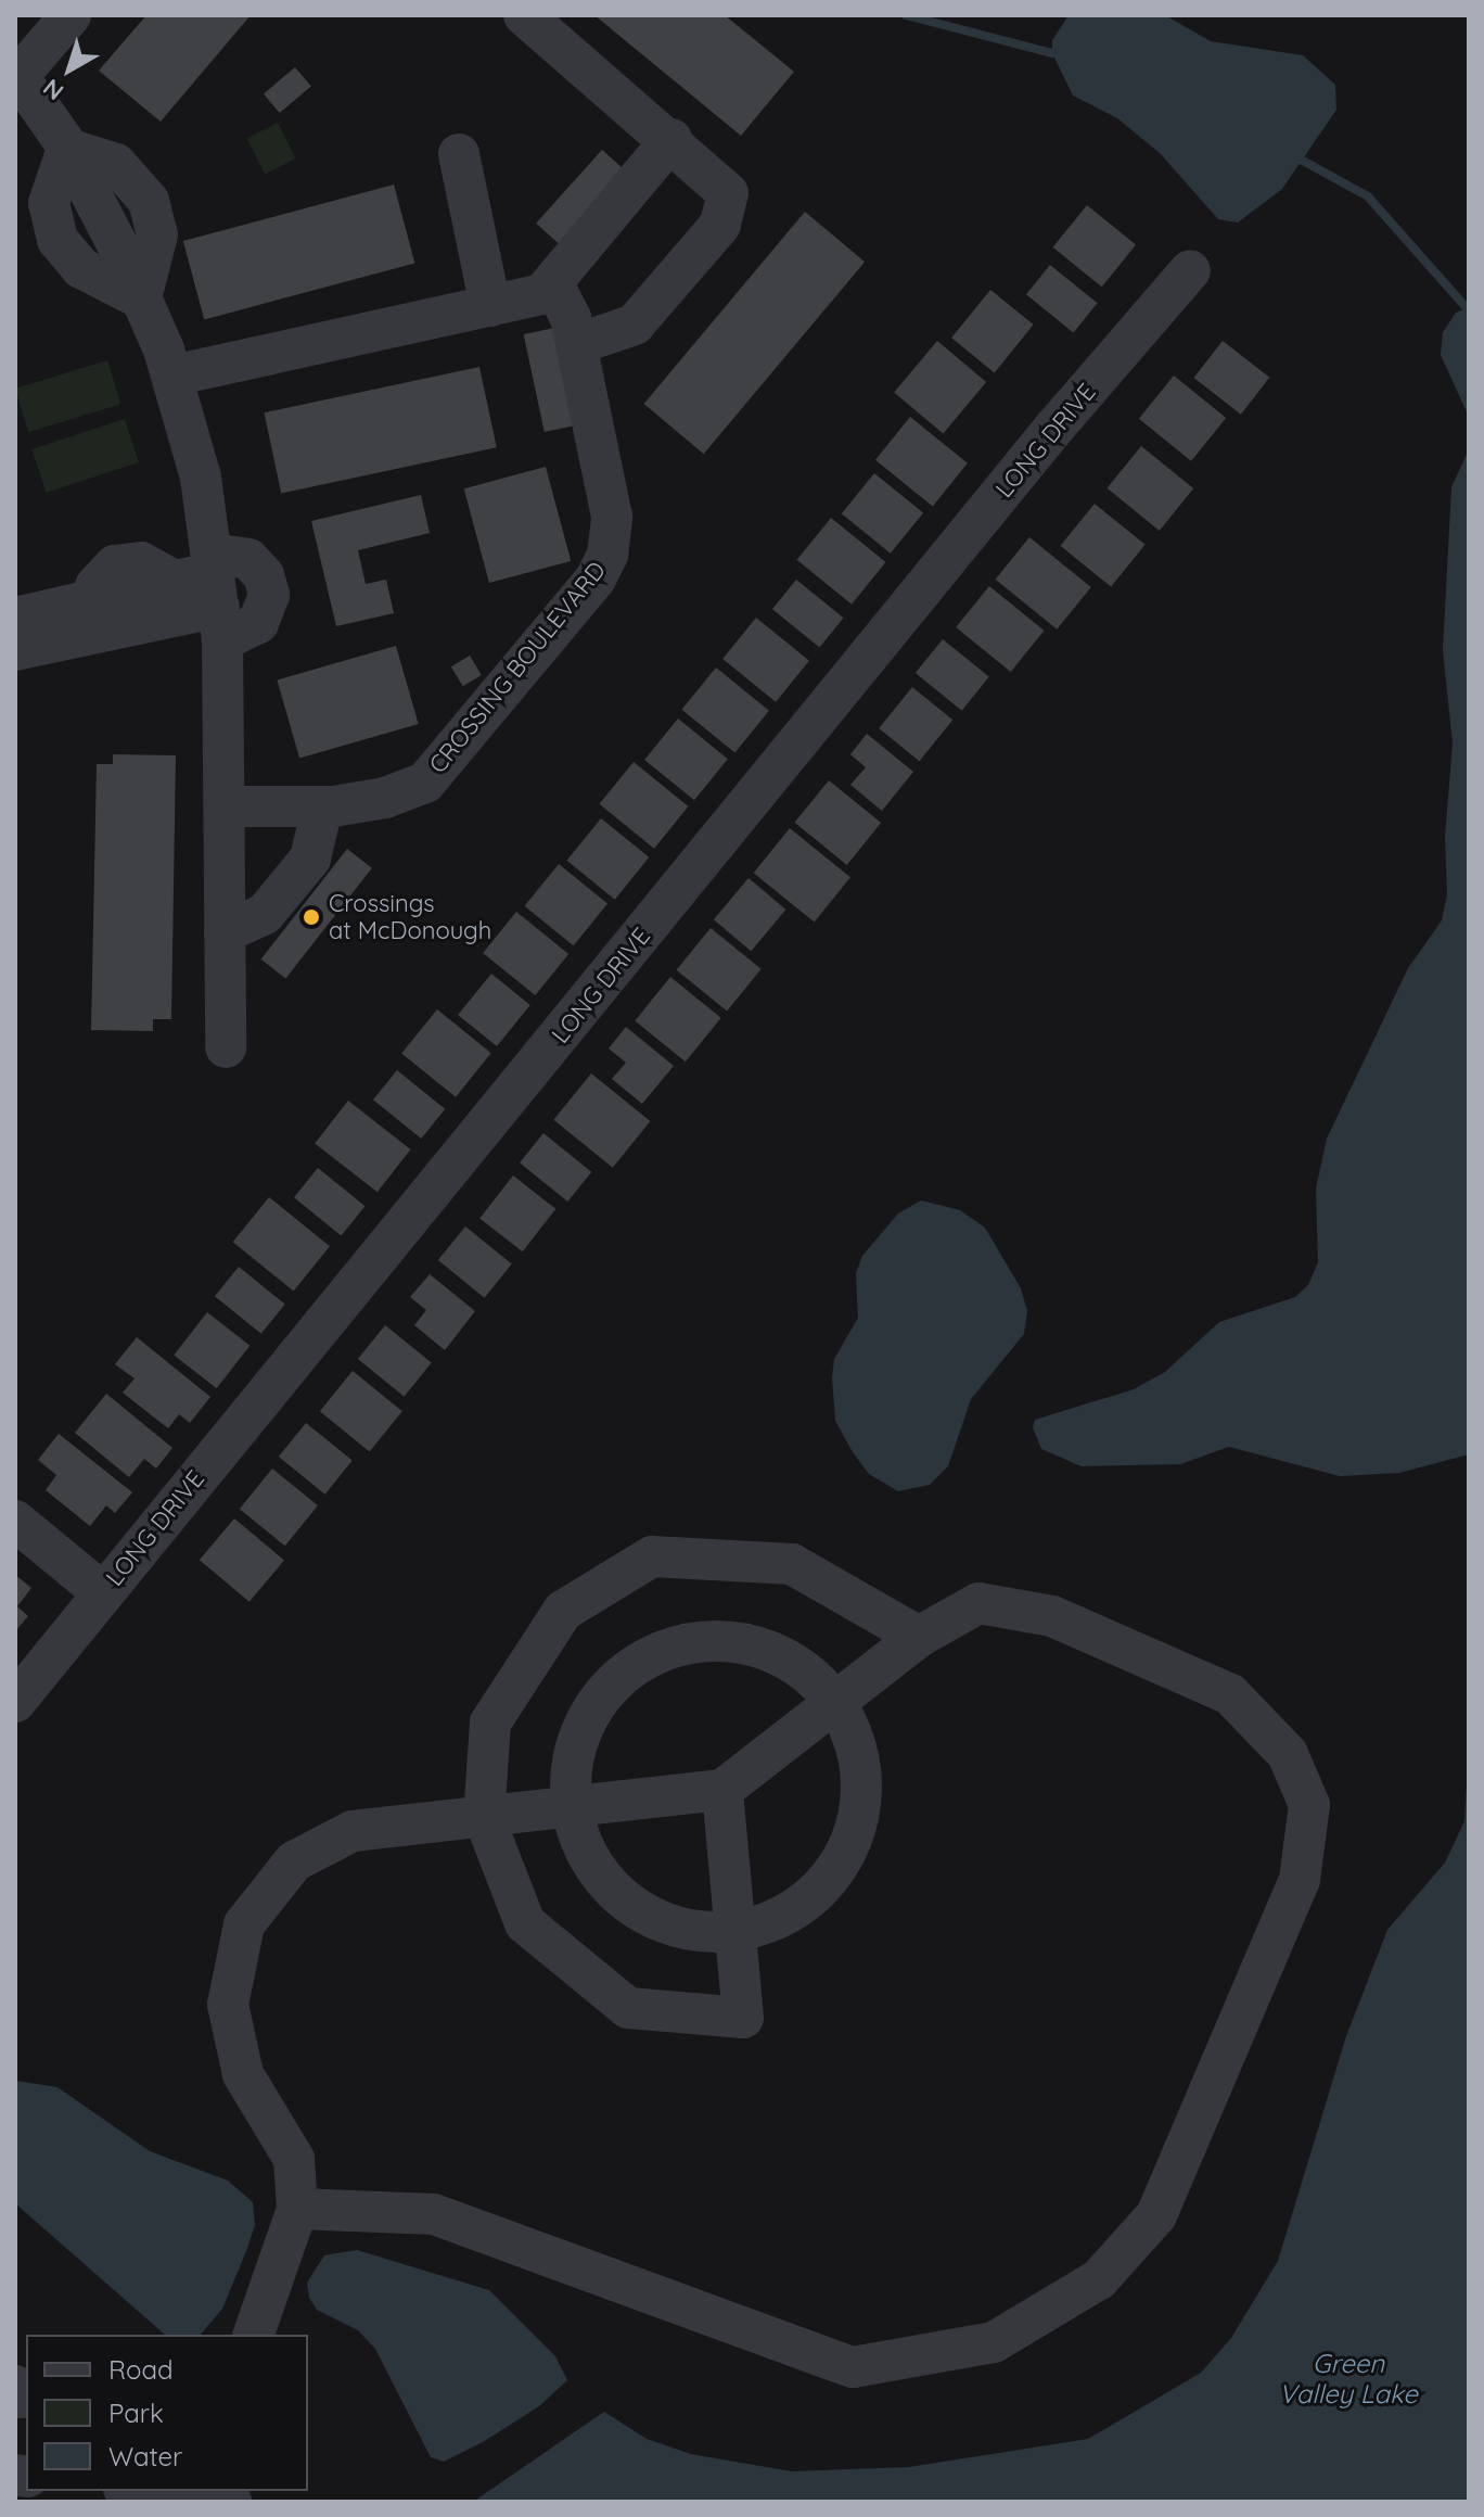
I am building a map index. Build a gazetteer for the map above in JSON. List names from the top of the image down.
{
  "streets": {
    "street": ["LONG DRIVE", "CROSSING BOULEVARD"]
  },
  "water": ["Green Valley Lake"],
  "places": ["Crossings at McDonough"],
  "legend": ["Road", "Park", "Water"],
  "north": "bottom left"
}
